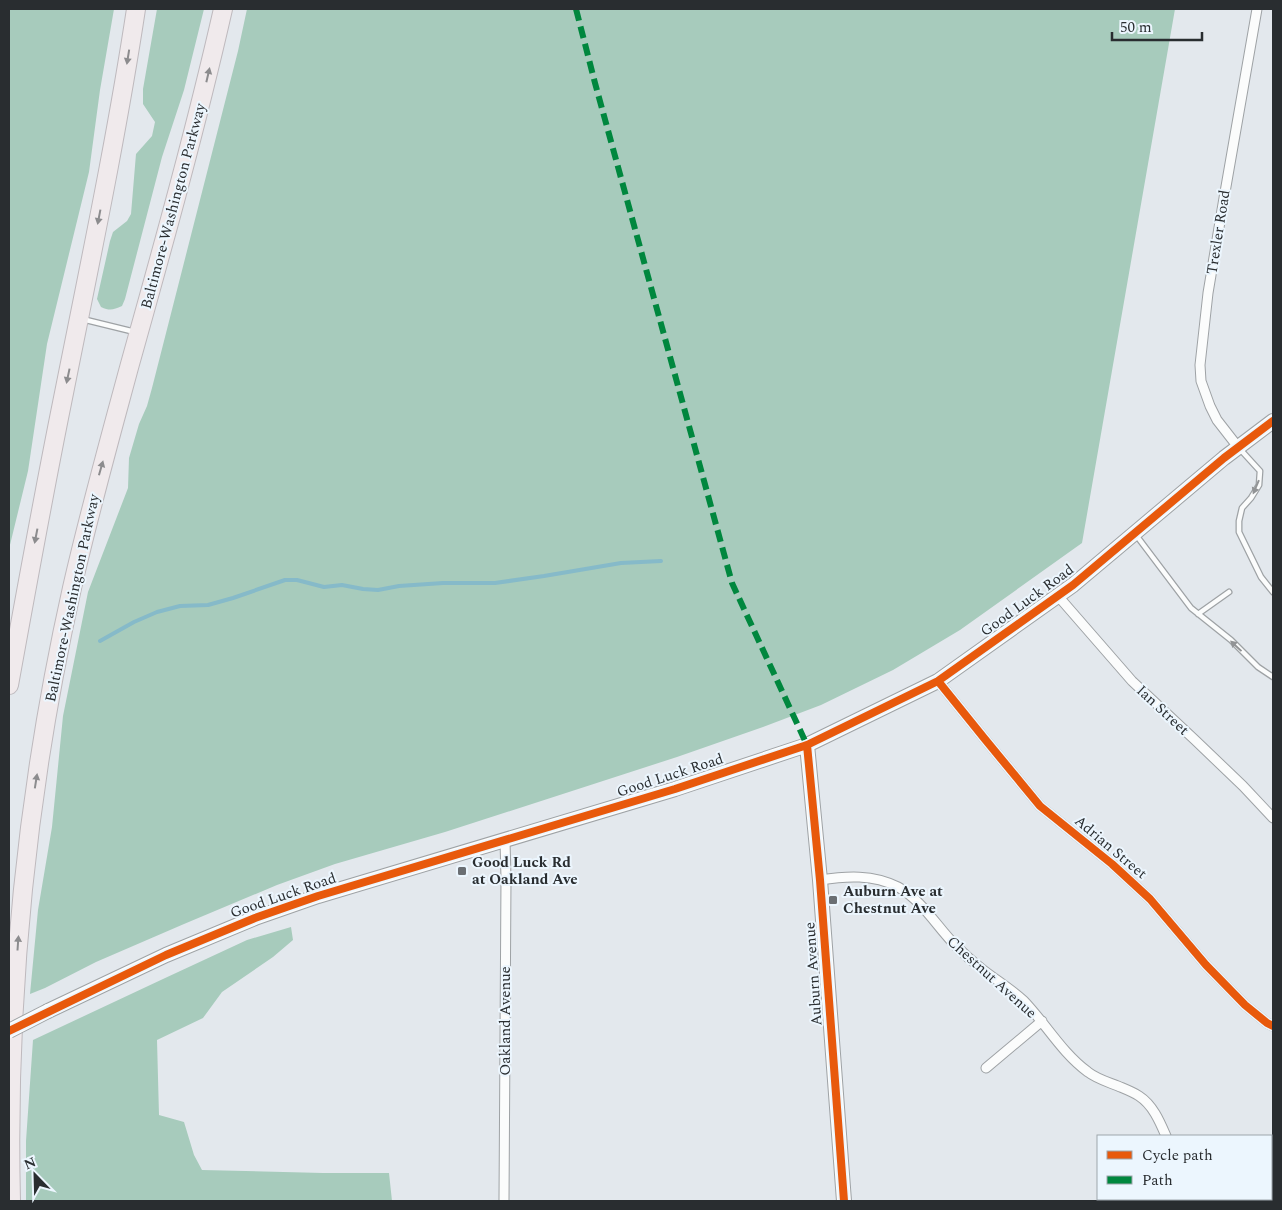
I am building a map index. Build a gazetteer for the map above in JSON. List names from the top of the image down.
{
  "streets": {
    "highway": ["Baltimore-Washington Parkway"],
    "main road": ["Good Luck Road", "Auburn Avenue"],
    "street": [
      "Trexler Road",
      "Ian Street",
      "Adrian Street",
      "Chestnut Avenue",
      "Oakland Avenue"
    ]
  },
  "crossings": [
    ["Trexler Road", "Good Luck Road"],
    ["Good Luck Road", "Ian Street"],
    ["Good Luck Road", "Adrian Street"],
    ["Good Luck Road", "Auburn Avenue"],
    ["Good Luck Road", "Oakland Avenue"],
    ["Auburn Avenue", "Chestnut Avenue"]
  ],
  "places": {
    "transit": ["Good Luck Rd at Oakland Ave", "Auburn Ave at Chestnut Ave"]
  },
  "legend": ["Cycle path", "Path"],
  "scale_bar": "50 m",
  "north": "top left"
}
